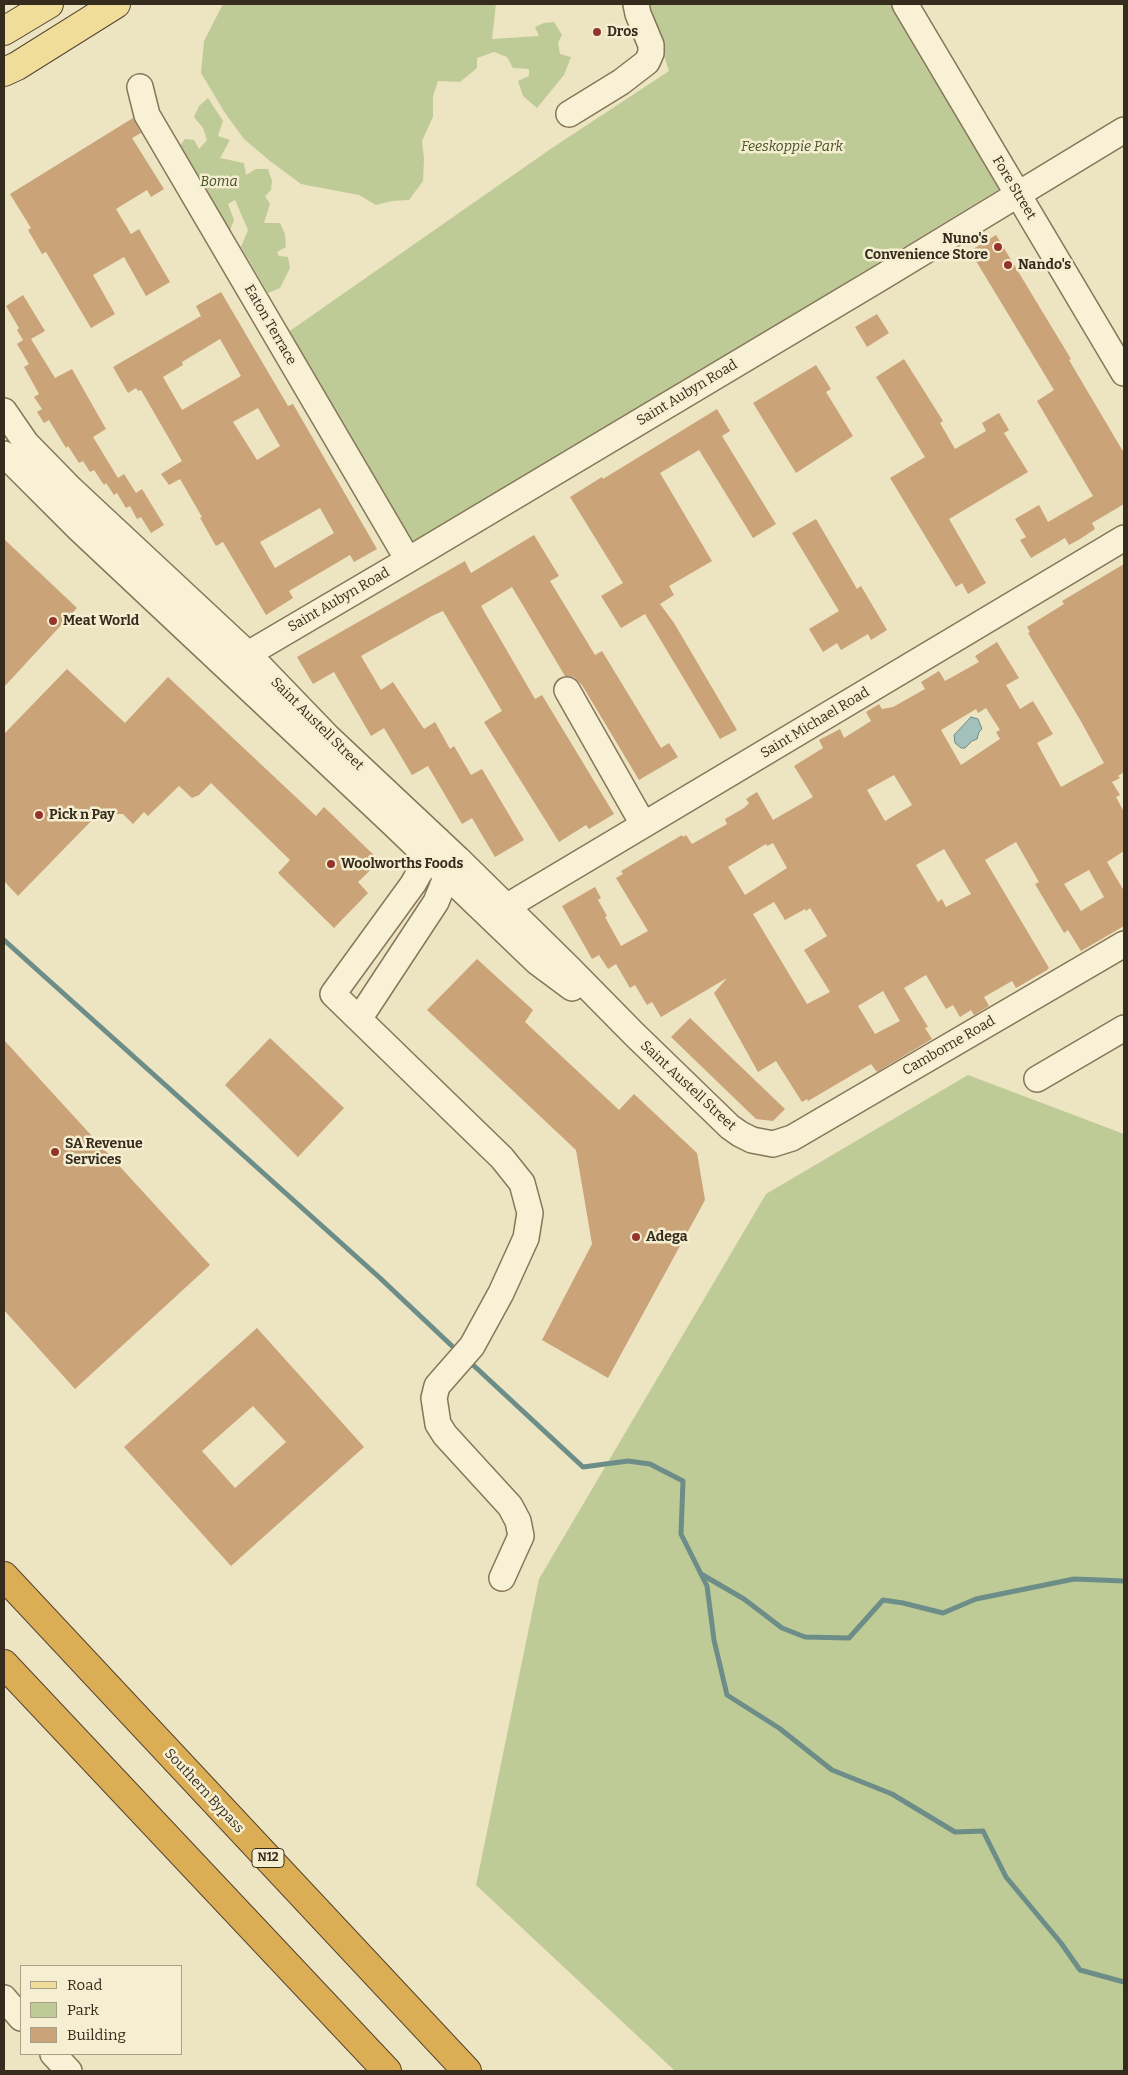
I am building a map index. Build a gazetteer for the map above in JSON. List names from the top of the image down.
{
  "streets": {
    "highway": ["Southern Bypass", "N12"],
    "street": [
      "Fore Street",
      "Eaton Terrace",
      "Saint Aubyn Road",
      "Saint Michael Road",
      "Saint Austell Street",
      "Camborne Road"
    ]
  },
  "crossings": [
    ["Fore Street", "Saint Aubyn Road"],
    ["Eaton Terrace", "Saint Aubyn Road"],
    ["Saint Aubyn Road", "Saint Austell Street"],
    ["Saint Michael Road", "Saint Austell Street"],
    ["Saint Austell Street", "Camborne Road"]
  ],
  "parks": ["Feeskoppie Park", "Boma"],
  "places": [
    "Dros",
    "Nuno's Convenience Store",
    "Nando's",
    "Meat World",
    "Pick n Pay",
    "Woolworths Foods",
    "SA Revenue Services",
    "Adega"
  ],
  "legend": ["Road", "Park", "Building"]
}
